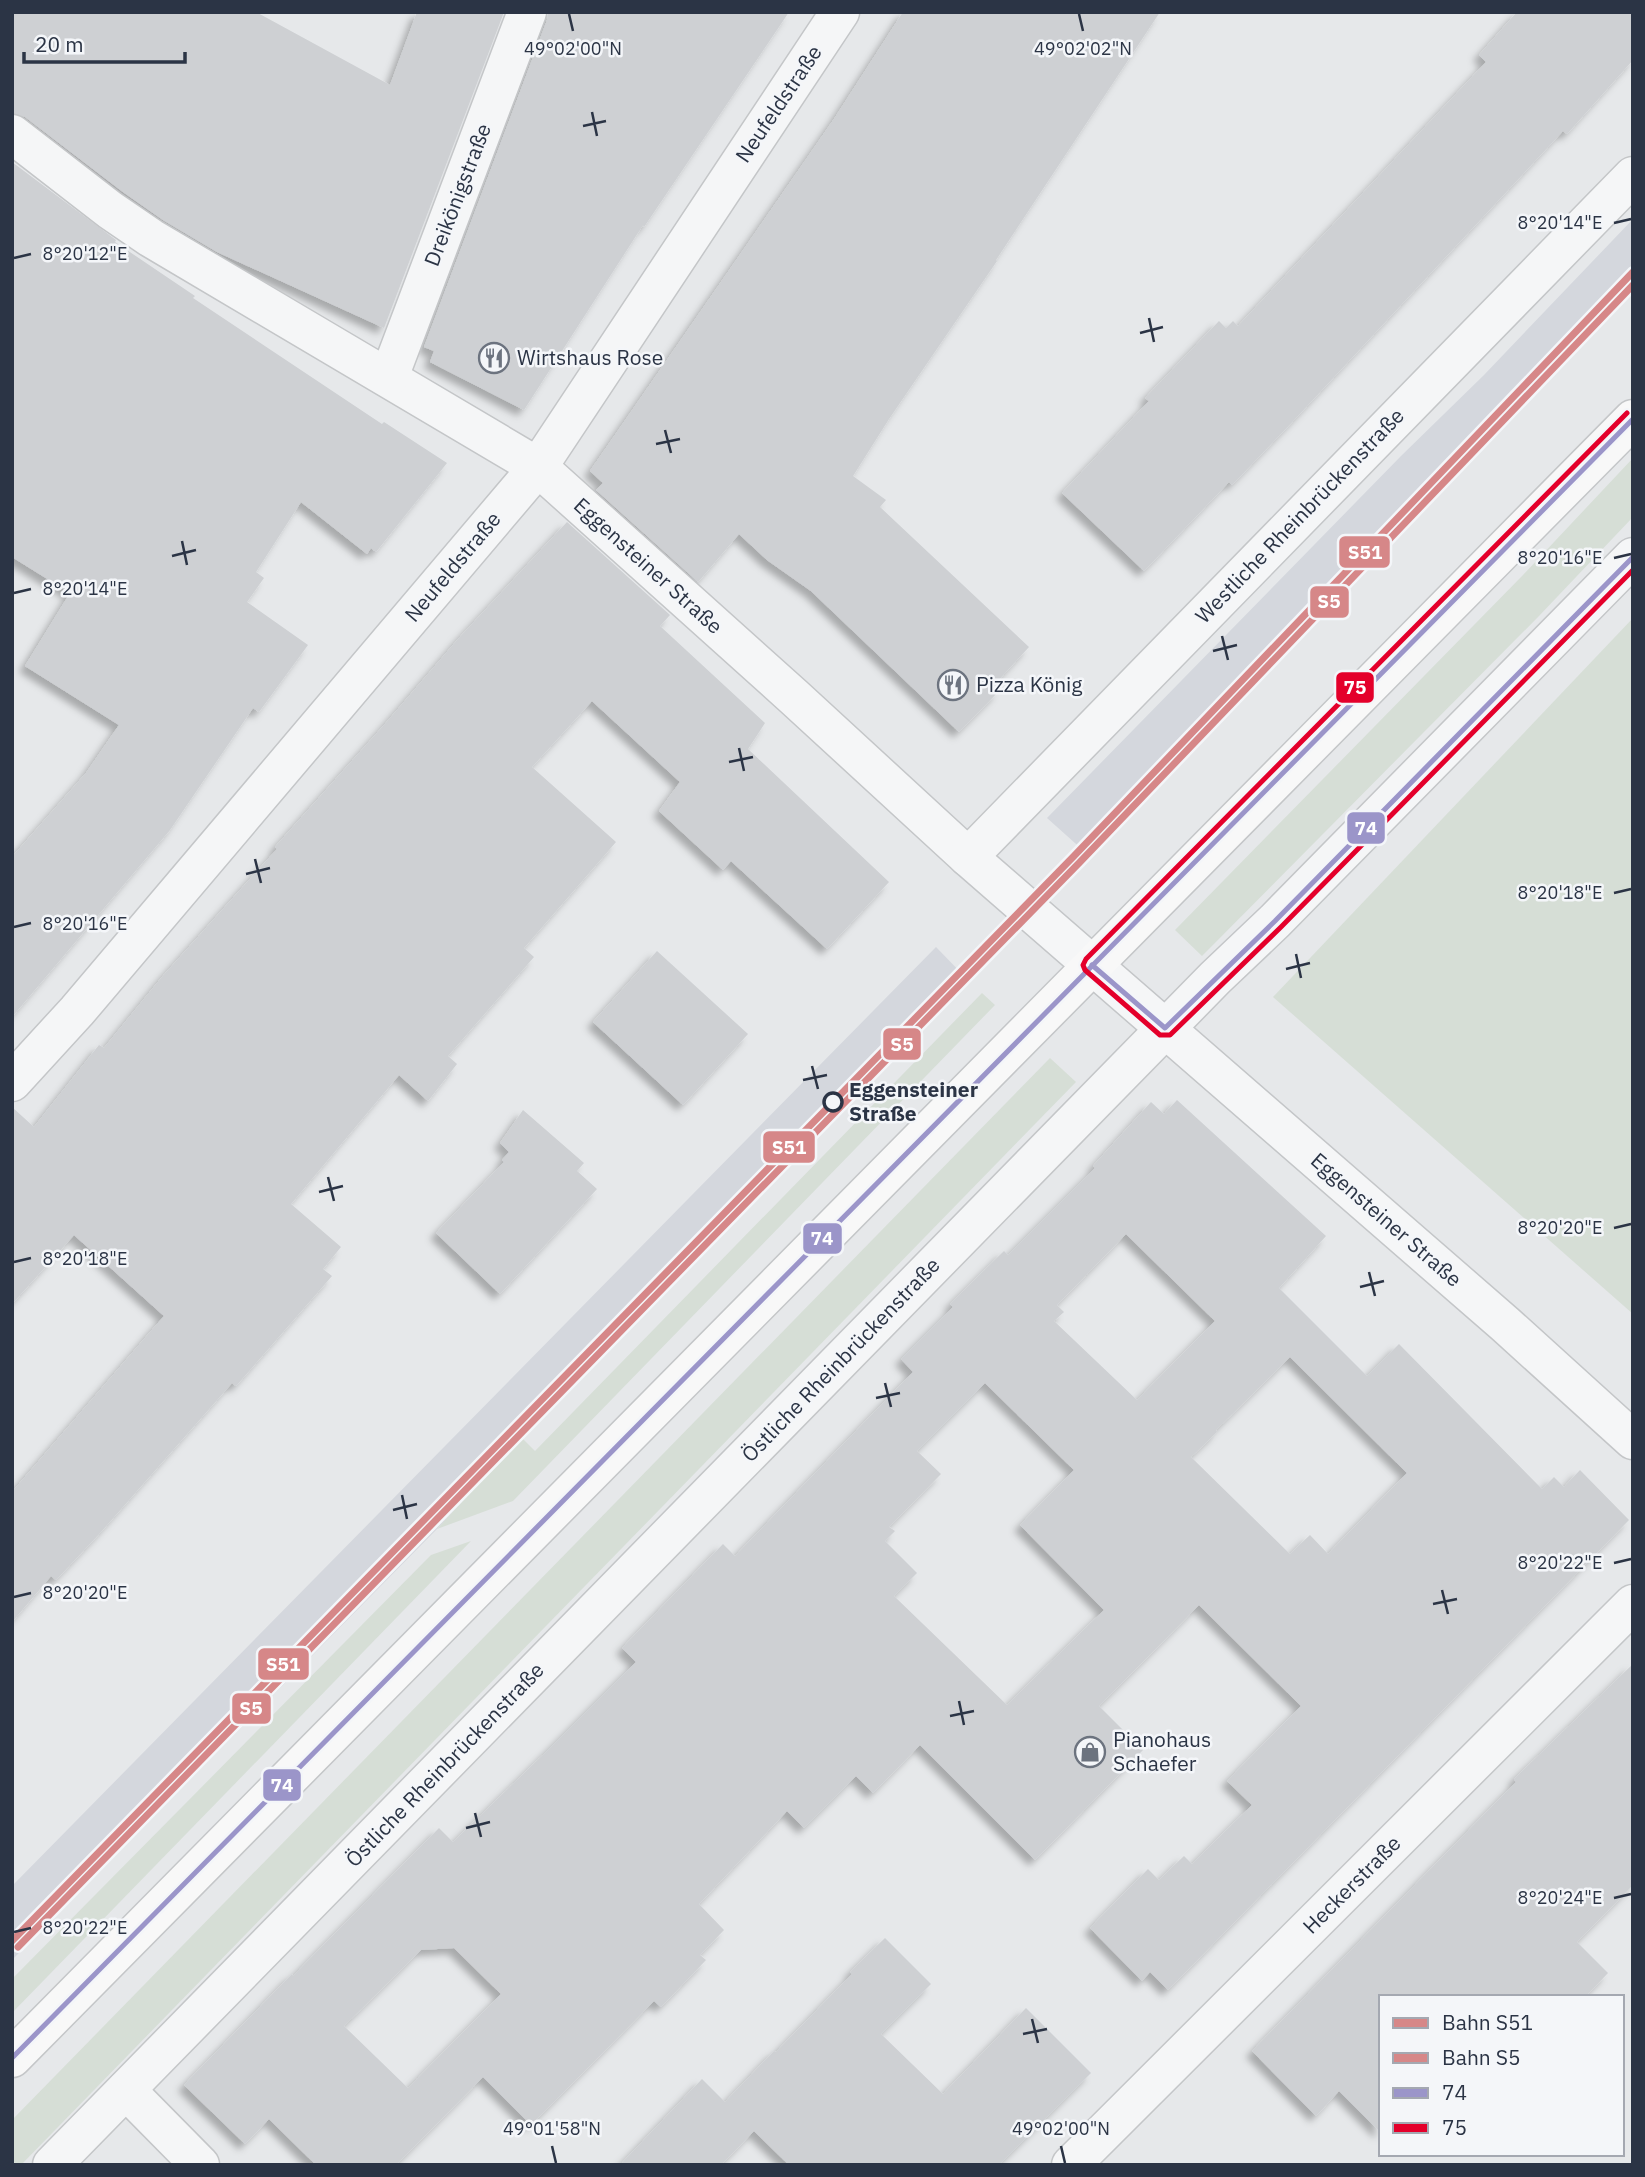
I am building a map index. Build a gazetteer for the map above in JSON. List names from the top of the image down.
{
  "streets": {
    "street": [
      "Neufeldstraße",
      "Dreikönigstraße",
      "Westliche Rheinbrückenstraße",
      "Eggensteiner Straße",
      "Östliche Rheinbrückenstraße",
      "Heckerstraße"
    ]
  },
  "crossings": [
    ["Neufeldstraße", "Eggensteiner Straße"],
    ["Dreikönigstraße", "Eggensteiner Straße"],
    ["Westliche Rheinbrückenstraße", "Eggensteiner Straße"],
    ["Eggensteiner Straße", "Östliche Rheinbrückenstraße"]
  ],
  "places": {
    "restaurant": ["Wirtshaus Rose", "Pizza König"],
    "other": ["Eggensteiner Straße"],
    "shop": ["Pianohaus Schaefer"]
  },
  "lines": [
    "rail line S51",
    "rail line S5",
    "transit line 75",
    "transit line 74"
  ],
  "legend": [
    "Bahn S51",
    "Bahn S5",
    "74",
    "75"
  ],
  "scale_bar": "20 m",
  "coordinates": [
    "49°02'00\"N",
    "49°02'02\"N",
    "8°20'14\"E",
    "8°20'12\"E",
    "8°20'16\"E",
    "8°20'18\"E",
    "8°20'20\"E",
    "8°20'22\"E",
    "8°20'24\"E",
    "49°01'58\"N"
  ]
}
